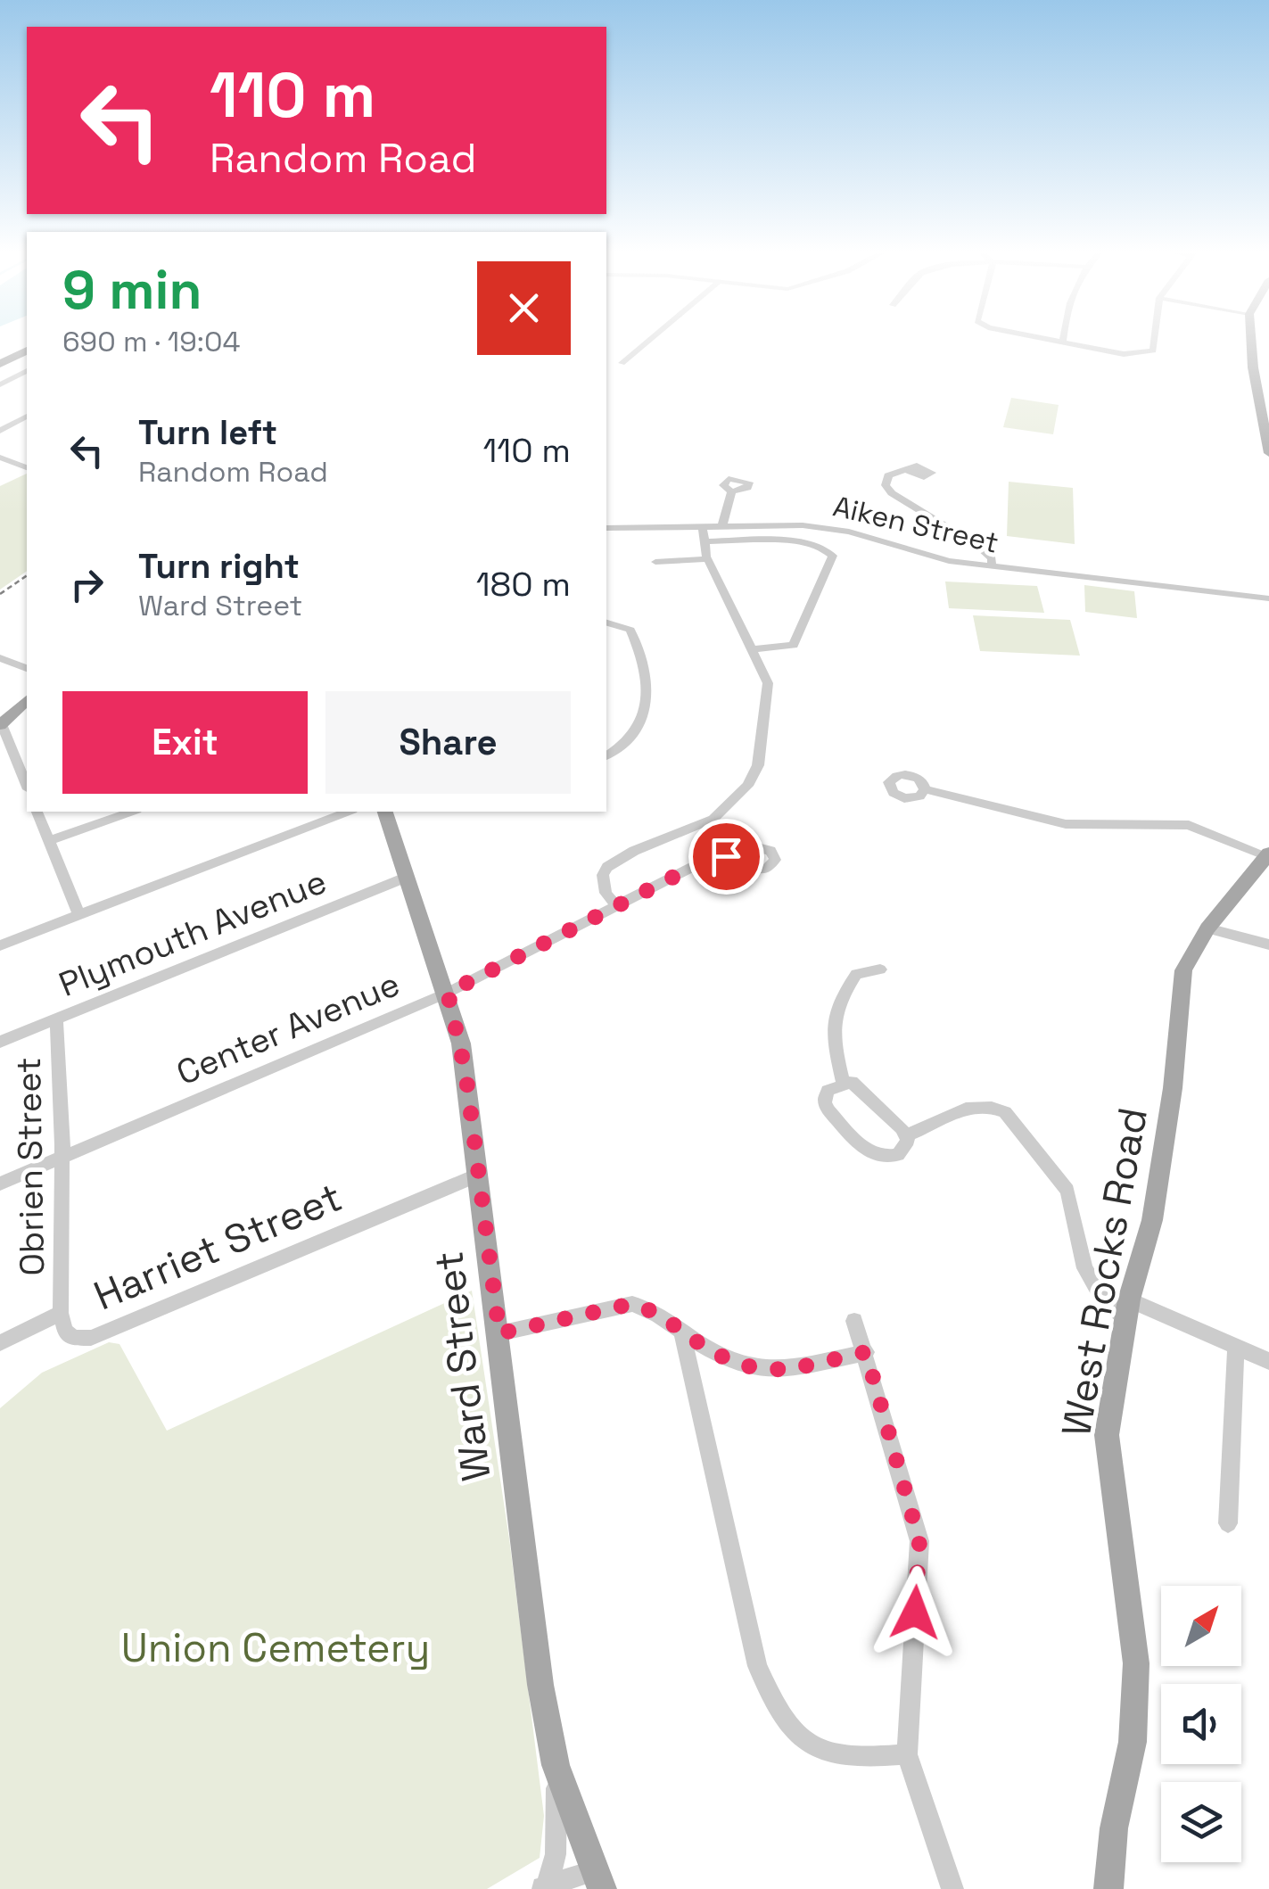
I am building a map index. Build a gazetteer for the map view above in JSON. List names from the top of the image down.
{
  "streets": {
    "main road": ["West Rocks Road", "Ward Street"],
    "street": [
      "Aiken Street",
      "Plymouth Avenue",
      "Center Avenue",
      "Obrien Street",
      "Harriet Street"
    ]
  },
  "crossings": [
    ["Plymouth Avenue", "Obrien Street"],
    ["Plymouth Avenue", "Ward Street"],
    ["Center Avenue", "Obrien Street"],
    ["Center Avenue", "Ward Street"],
    ["Obrien Street", "Harriet Street"],
    ["Harriet Street", "Ward Street"]
  ],
  "parks": ["Union Cemetery"],
  "north": "top right",
  "page": {
    "turn": ["110 m", "Random Road"],
    "heading": ["9 min", "690 m · 19:04"],
    "list": [
      {
        "name": "Turn left",
        "note": "Random Road",
        "value": "110 m"
      },
      {
        "name": "Turn right",
        "note": "Ward Street",
        "value": "180 m"
      }
    ],
    "buttons": ["Exit", "Share"]
  }
}
